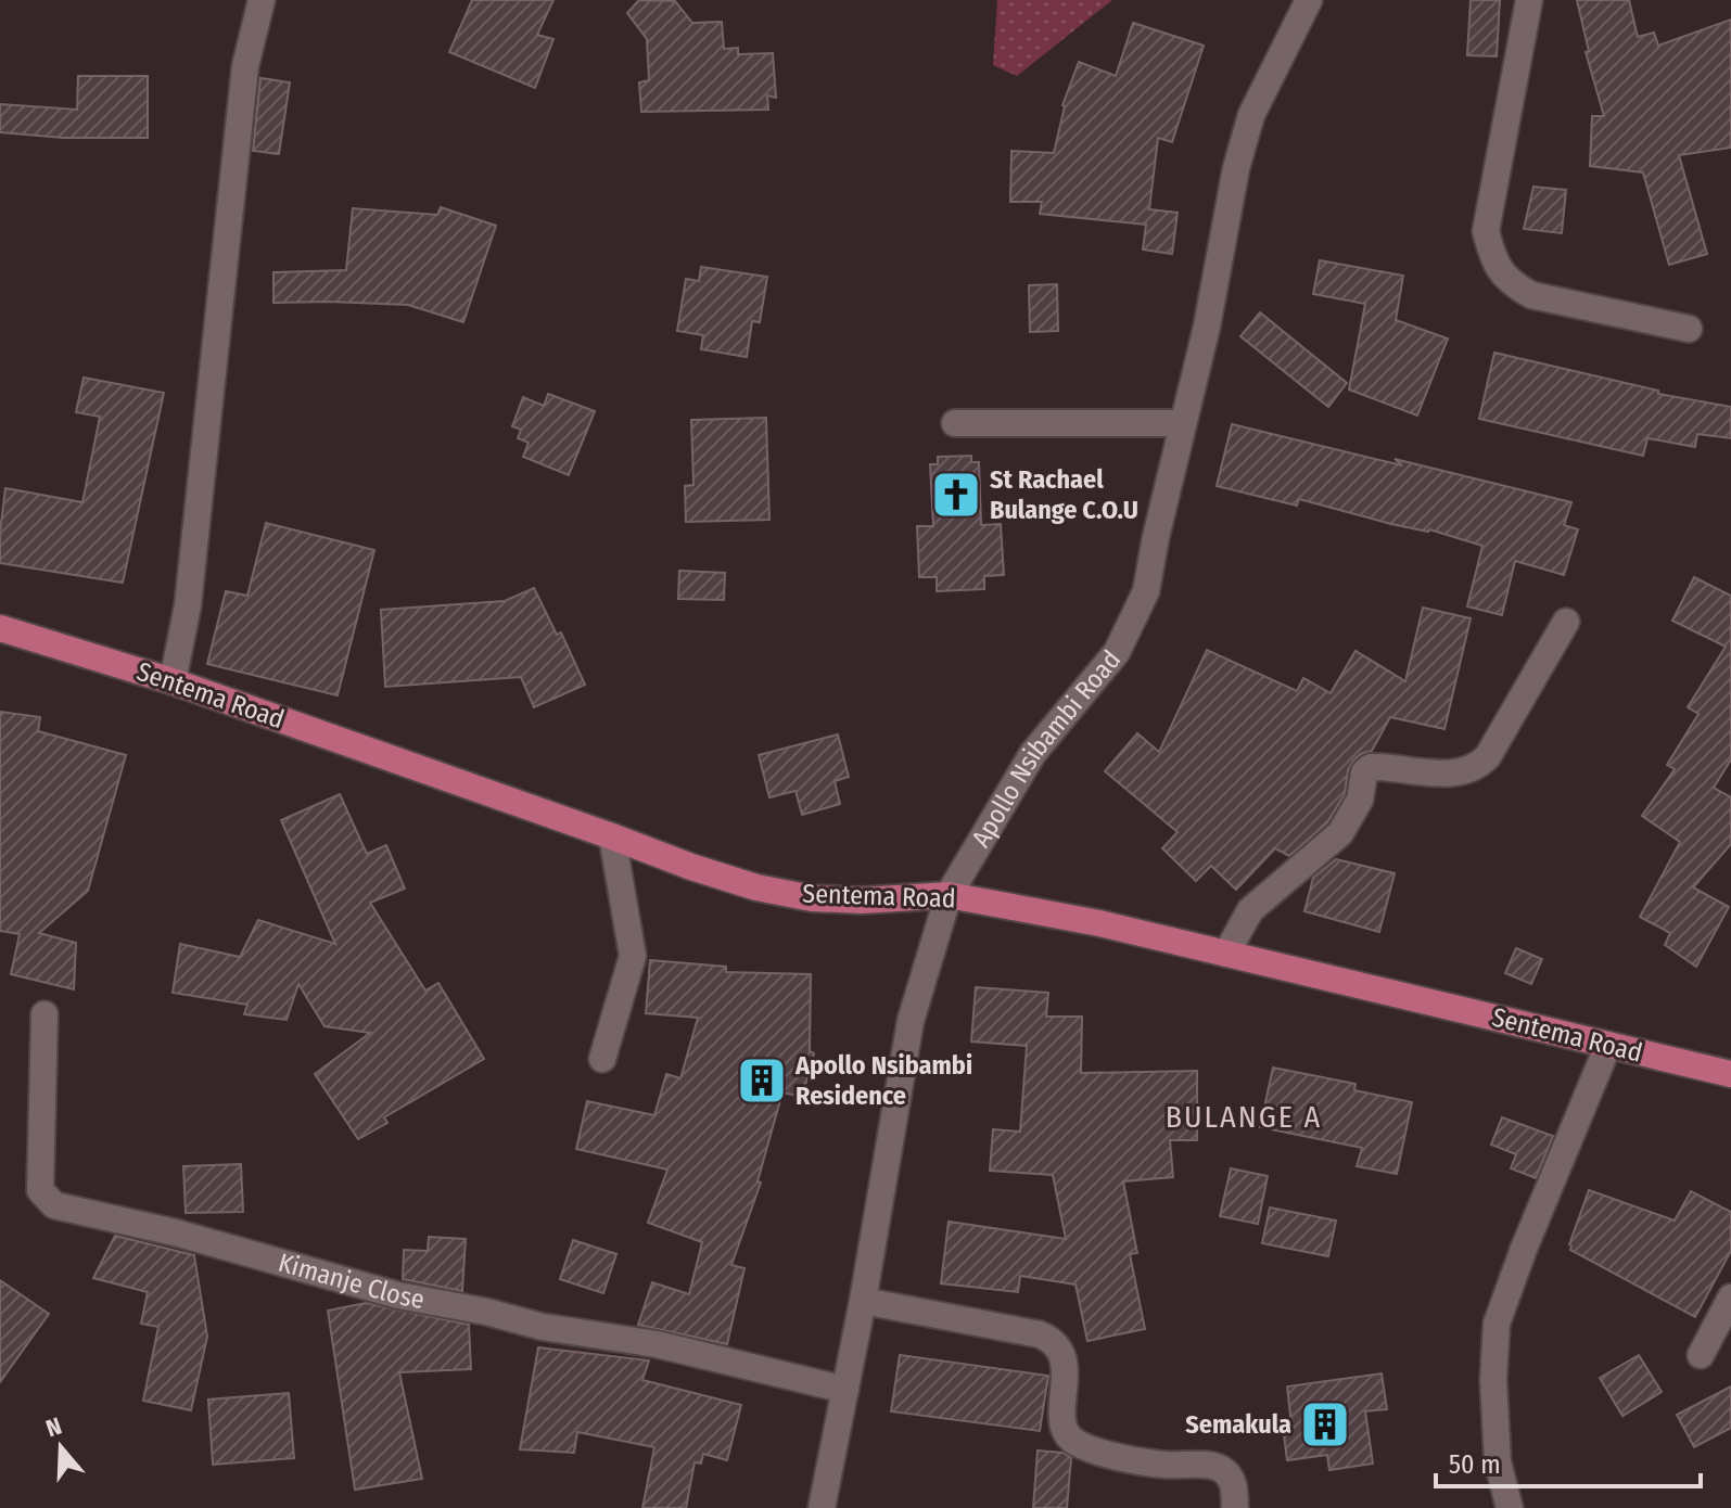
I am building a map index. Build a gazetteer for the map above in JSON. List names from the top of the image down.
{
  "streets": {
    "main road": ["Sentema Road"],
    "street": ["Apollo Nsibambi Road", "Kimanje Close"]
  },
  "crossings": [
    ["Sentema Road", "Apollo Nsibambi Road"],
    ["Apollo Nsibambi Road", "Kimanje Close"]
  ],
  "districts": ["BULANGE A"],
  "places": {
    "church": ["St Rachael Bulange C.O.U"],
    "building": ["Apollo Nsibambi Residence", "Semakula"]
  },
  "scale_bar": "50 m",
  "north": "top"
}
